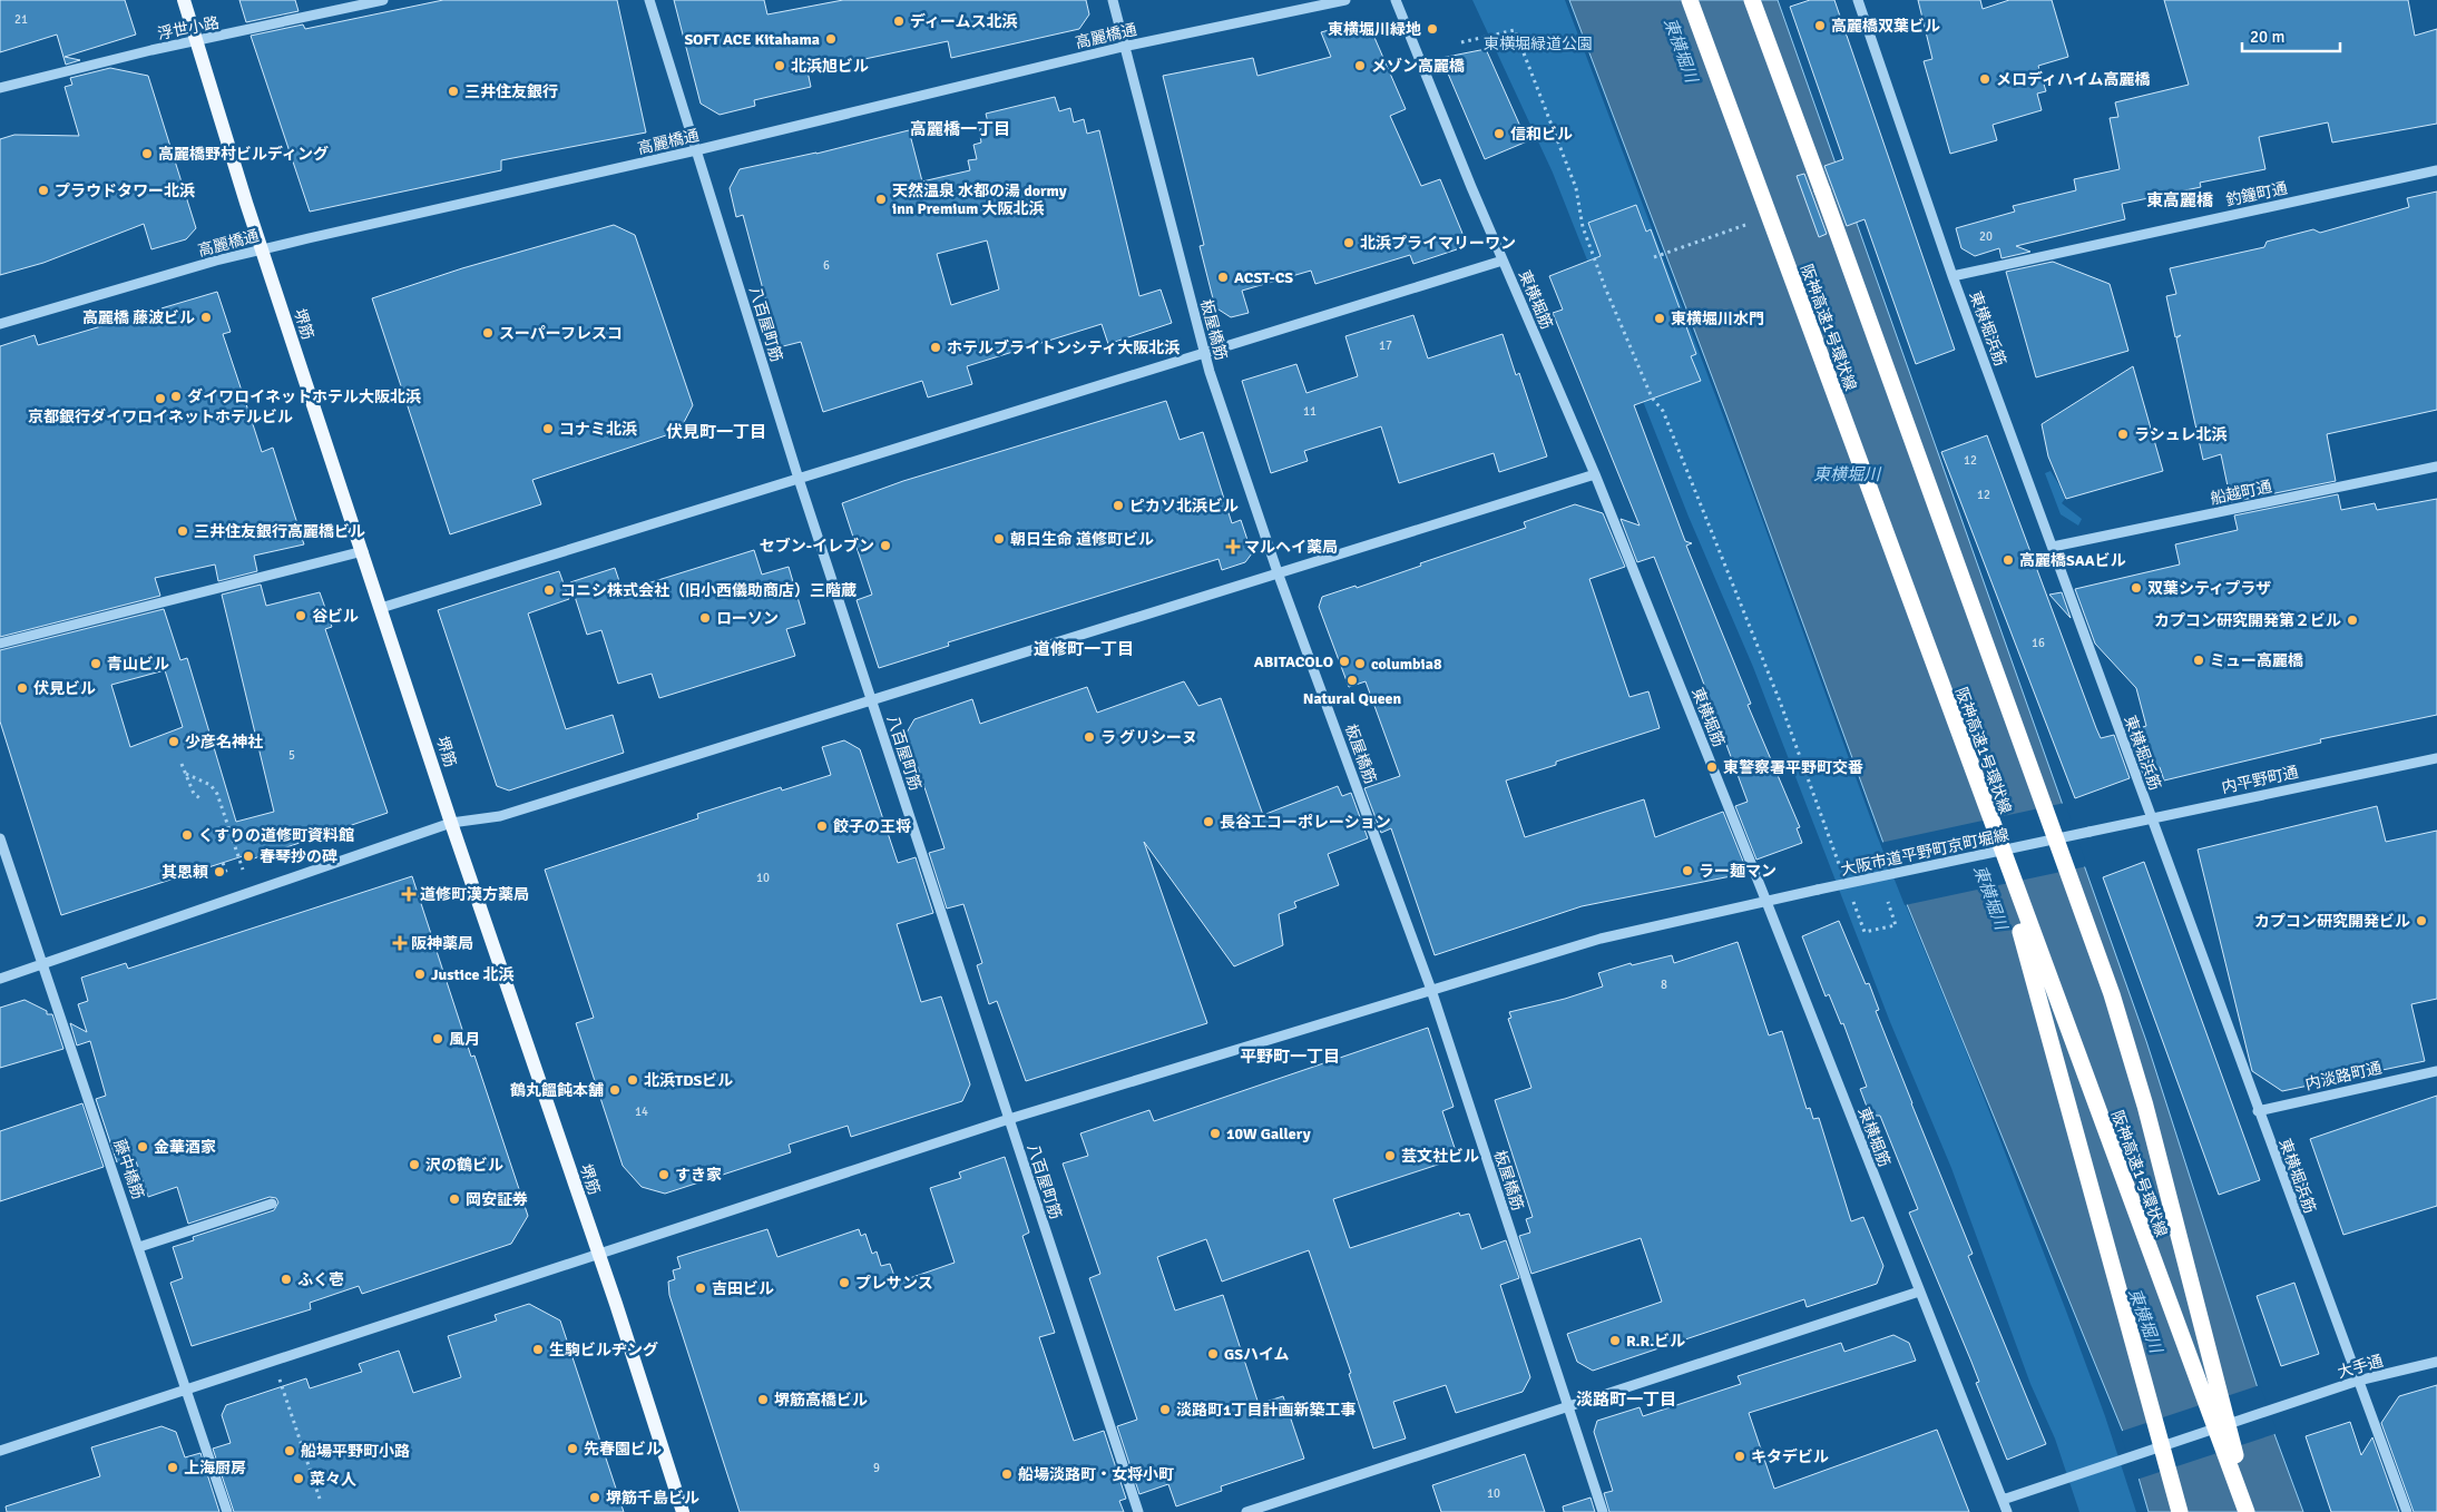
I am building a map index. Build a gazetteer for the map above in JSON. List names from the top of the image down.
{
  "streets": {
    "highway": ["阪神高速1号環状線"],
    "main road": ["堺筋"],
    "street": [
      "浮世小路",
      "高麗橋通",
      "釣鐘町通",
      "東横堀筋",
      "八百屋町筋",
      "東横堀浜筋",
      "板屋橋筋",
      "船越町通",
      "内平野町通",
      "大阪市道平野町京町堀線",
      "内淡路町通",
      "藤中橋筋",
      "大手通"
    ]
  },
  "crossings": [
    ["浮世小路", "堺筋"],
    ["高麗橋通", "堺筋"],
    ["高麗橋通", "八百屋町筋"],
    ["高麗橋通", "板屋橋筋"],
    ["釣鐘町通", "東横堀浜筋"],
    ["東横堀筋", "大阪市道平野町京町堀線"],
    ["東横堀筋", "大手通"],
    ["堺筋", "大阪市道平野町京町堀線"],
    ["八百屋町筋", "大阪市道平野町京町堀線"],
    ["東横堀浜筋", "船越町通"],
    ["東横堀浜筋", "内平野町通"],
    ["東横堀浜筋", "内淡路町通"],
    ["東横堀浜筋", "大手通"],
    ["板屋橋筋", "大阪市道平野町京町堀線"],
    ["内平野町通", "大阪市道平野町京町堀線"],
    ["大阪市道平野町京町堀線", "藤中橋筋"]
  ],
  "districts": [
    "高麗橋一丁目",
    "東高麗橋",
    "伏見町一丁目",
    "道修町一丁目",
    "平野町一丁目",
    "淡路町一丁目"
  ],
  "water": ["東横堀川"],
  "parks": ["東横堀緑道公園"],
  "places": {
    "other": [
      "ディームス北浜",
      "高麗橋双葉ビル",
      "東横堀川緑地",
      "SOFT ACE Kitahama",
      "北浜旭ビル",
      "メゾン高麗橋",
      "メロディハイム高麗橋",
      "三井住友銀行",
      "信和ビル",
      "高麗橋野村ビルディング",
      "プラウドタワー北浜",
      "天然温泉 水都の湯 dormy inn Premium 大阪北浜",
      "北浜プライマリーワン",
      "ACST-CS",
      "高麗橋 藤波ビル",
      "東横堀川水門",
      "スーパーフレスコ",
      "ホテルブライトンシティ大阪北浜",
      "ダイワロイネットホテル大阪北浜",
      "京都銀行ダイワロイネットホテルビル",
      "コナミ北浜",
      "ラシュレ北浜",
      "ピカソ北浜ビル",
      "三井住友銀行高麗橋ビル",
      "朝日生命 道修町ビル",
      "セブン-イレブン",
      "高麗橋SAAビル",
      "双葉シティプラザ",
      "コニシ株式会社（旧小西儀助商店）三階蔵",
      "谷ビル",
      "ローソン",
      "カプコン研究開発第２ビル",
      "ミュー高麗橋",
      "ABITACOLO",
      "青山ビル",
      "columbia8",
      "Natural Queen",
      "伏見ビル",
      "ラ グリシーヌ",
      "少彦名神社",
      "東警察署平野町交番",
      "長谷工コーポレーション",
      "餃子の王将",
      "くすりの道修町資料館",
      "春琴抄の碑",
      "ラー麺マン",
      "其恩頼",
      "カプコン研究開発ビル",
      "Justice 北浜",
      "風月",
      "北浜TDSビル",
      "鶴丸饂飩本舗",
      "10W Gallery",
      "金華酒家",
      "芸文社ビル",
      "沢の鶴ビル",
      "すき家",
      "岡安証券",
      "ふく壱",
      "プレサンス",
      "吉田ビル",
      "R.R.ビル",
      "生駒ビルヂング",
      "GSハイム",
      "堺筋高橋ビル",
      "淡路町1丁目計画新築工事",
      "先春園ビル",
      "船場平野町小路",
      "キタデビル",
      "上海厨房",
      "船場淡路町・女将小町",
      "菜々人",
      "堺筋千島ビル"
    ],
    "health": ["マルヘイ薬局", "道修町漢方薬局", "阪神薬局"]
  },
  "house_numbers": [
    "21",
    "20",
    "6",
    "17",
    "11",
    "12",
    "12",
    "16",
    "5",
    "10",
    "8",
    "14",
    "9",
    "10"
  ],
  "scale_bar": "20 m"
}
